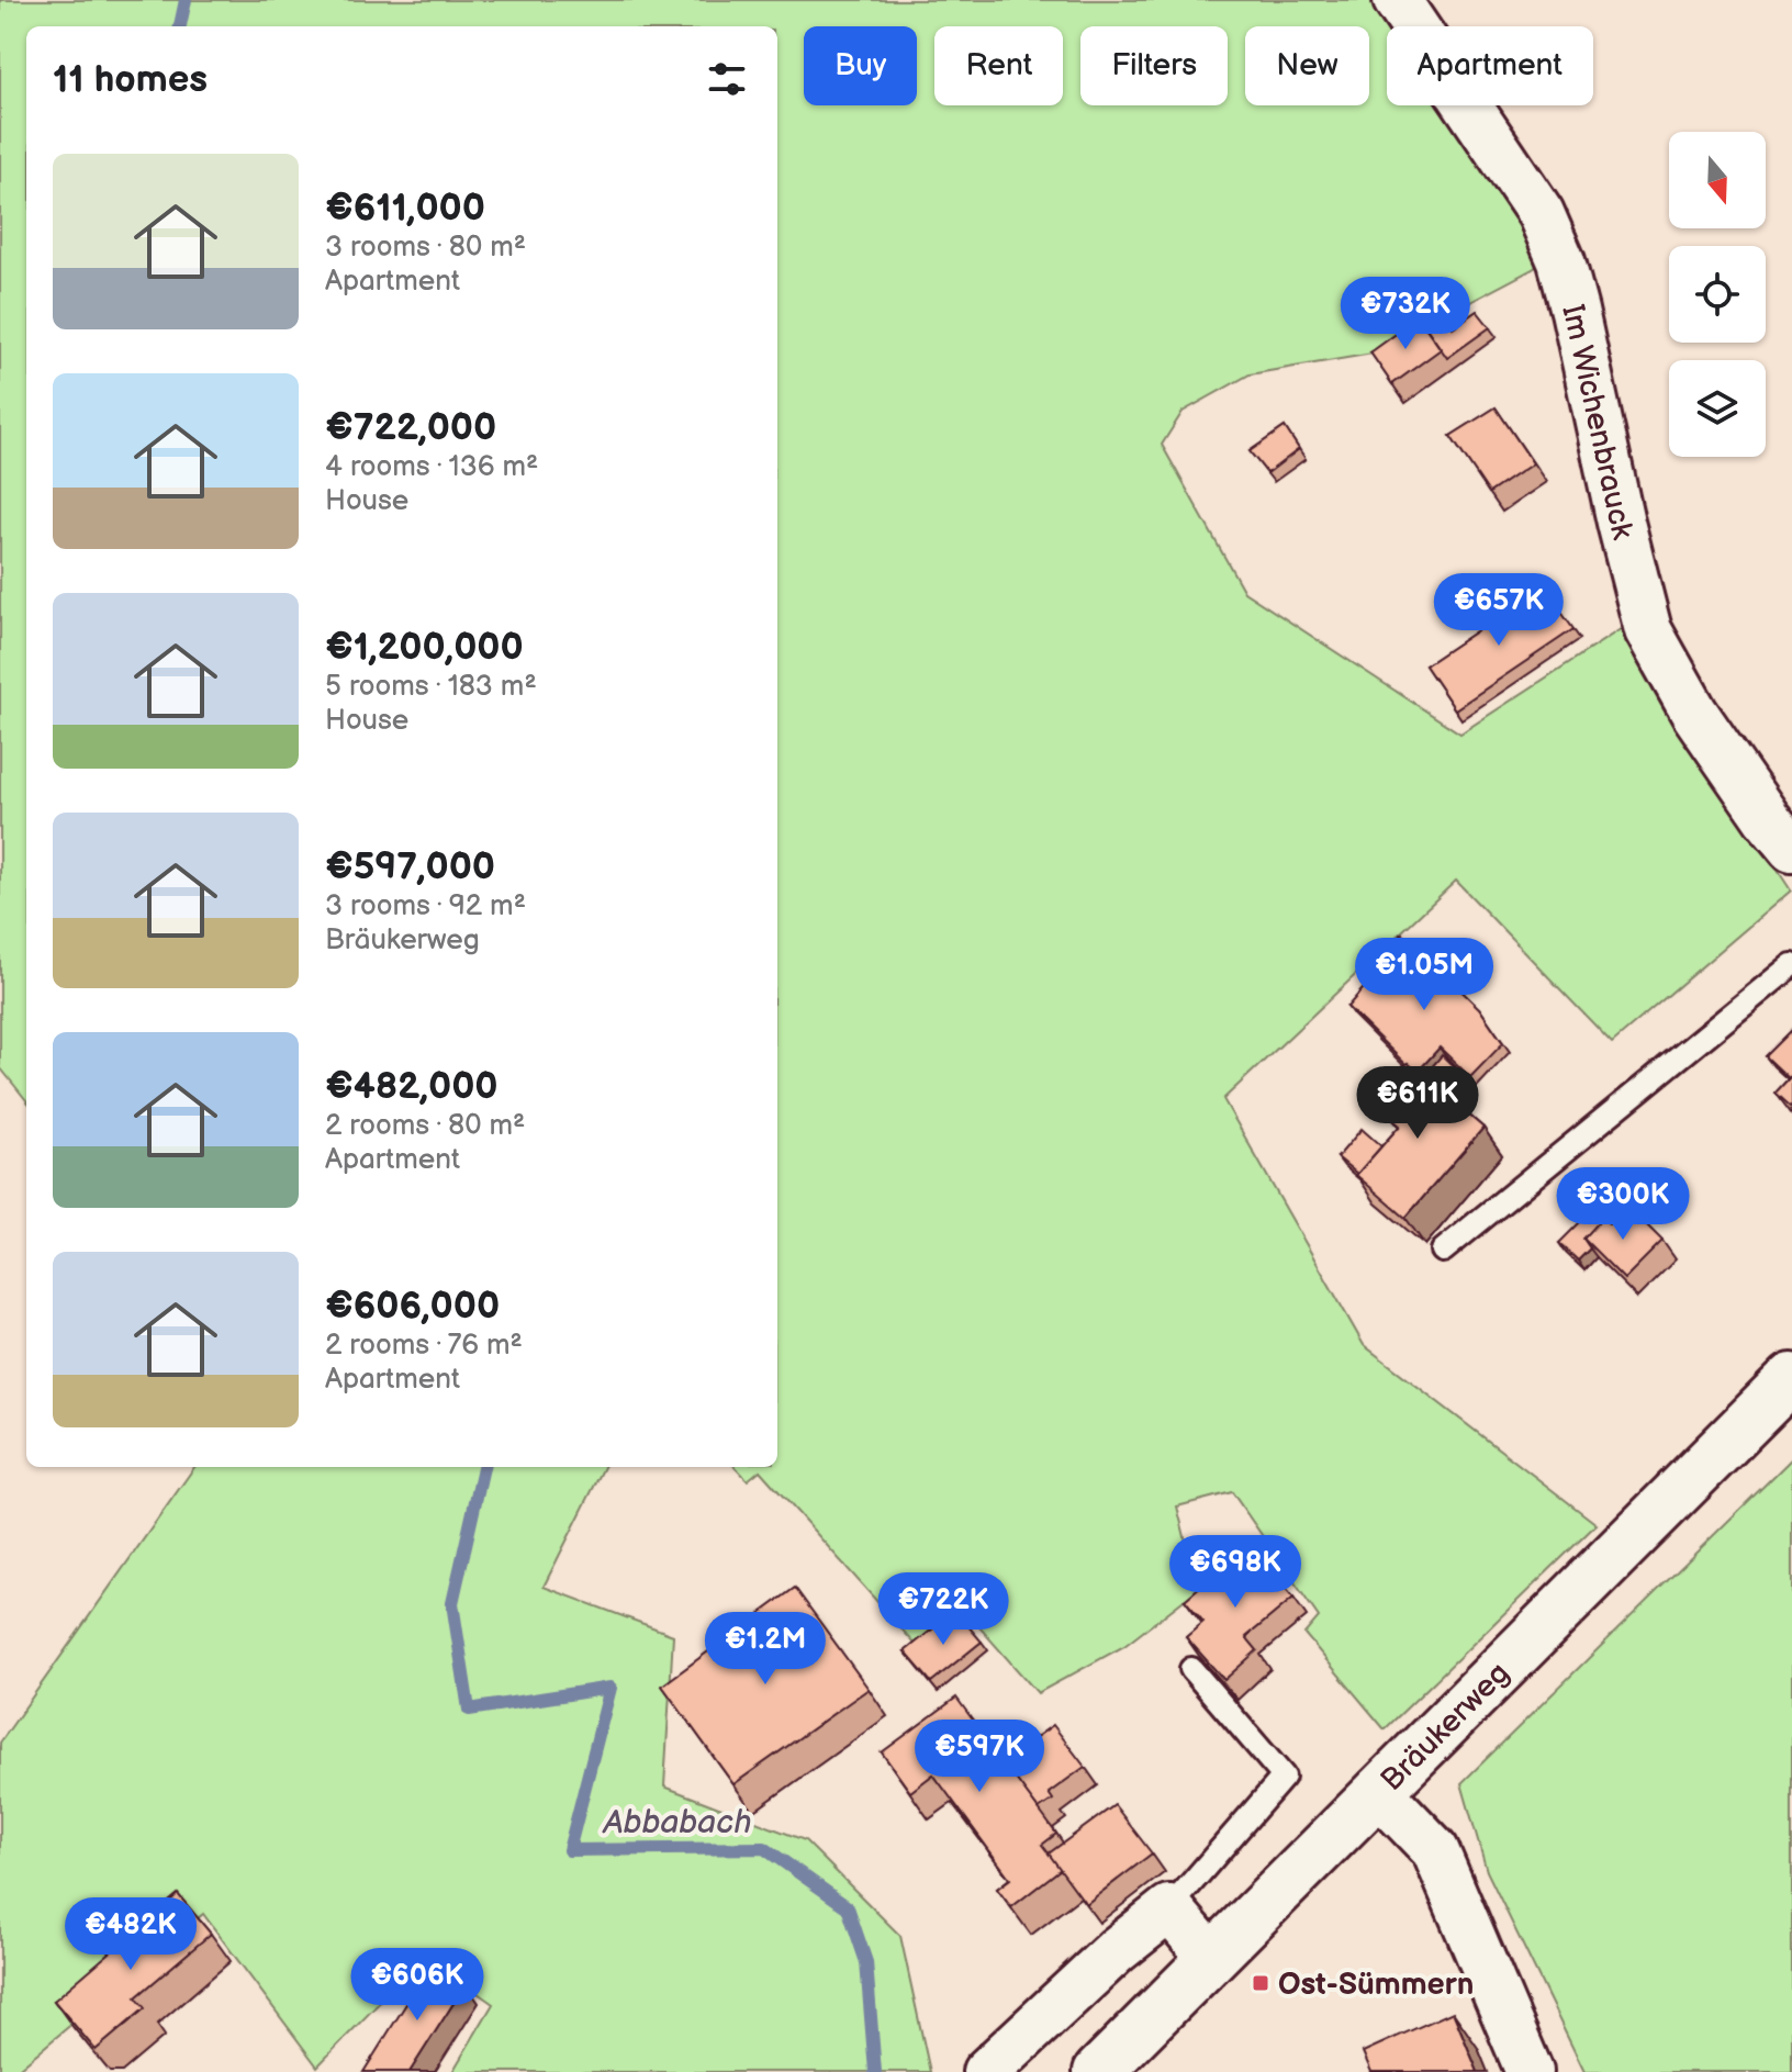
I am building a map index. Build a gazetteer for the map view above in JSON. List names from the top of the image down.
{
  "streets": {
    "main road": ["Bräukerweg"],
    "street": ["Im Wichenbrauck"]
  },
  "water": ["Abbabach"],
  "places": {
    "transit": ["Ost-Sümmern"]
  },
  "north": "bottom",
  "page": {
    "chip": [
      "Buy",
      "Rent",
      "Filters",
      "New",
      "Apartment"
    ],
    "heading": "11 homes",
    "list": [
      {
        "name": "€611,000",
        "note": "3 rooms · 80 m² · Apartment"
      },
      {
        "name": "€722,000",
        "note": "4 rooms · 136 m² · House"
      },
      {
        "name": "€1,200,000",
        "note": "5 rooms · 183 m² · House"
      },
      {
        "name": "€597,000",
        "note": "3 rooms · 92 m² · Bräukerweg"
      },
      {
        "name": "€482,000",
        "note": "2 rooms · 80 m² · Apartment"
      },
      {
        "name": "€606,000",
        "note": "2 rooms · 76 m² · Apartment"
      }
    ],
    "price": [
      "€732K",
      "€657K",
      "€1.05M",
      "€611K",
      "€300K",
      "€698K",
      "€722K",
      "€1.2M",
      "€597K",
      "€482K",
      "€606K"
    ]
  }
}
